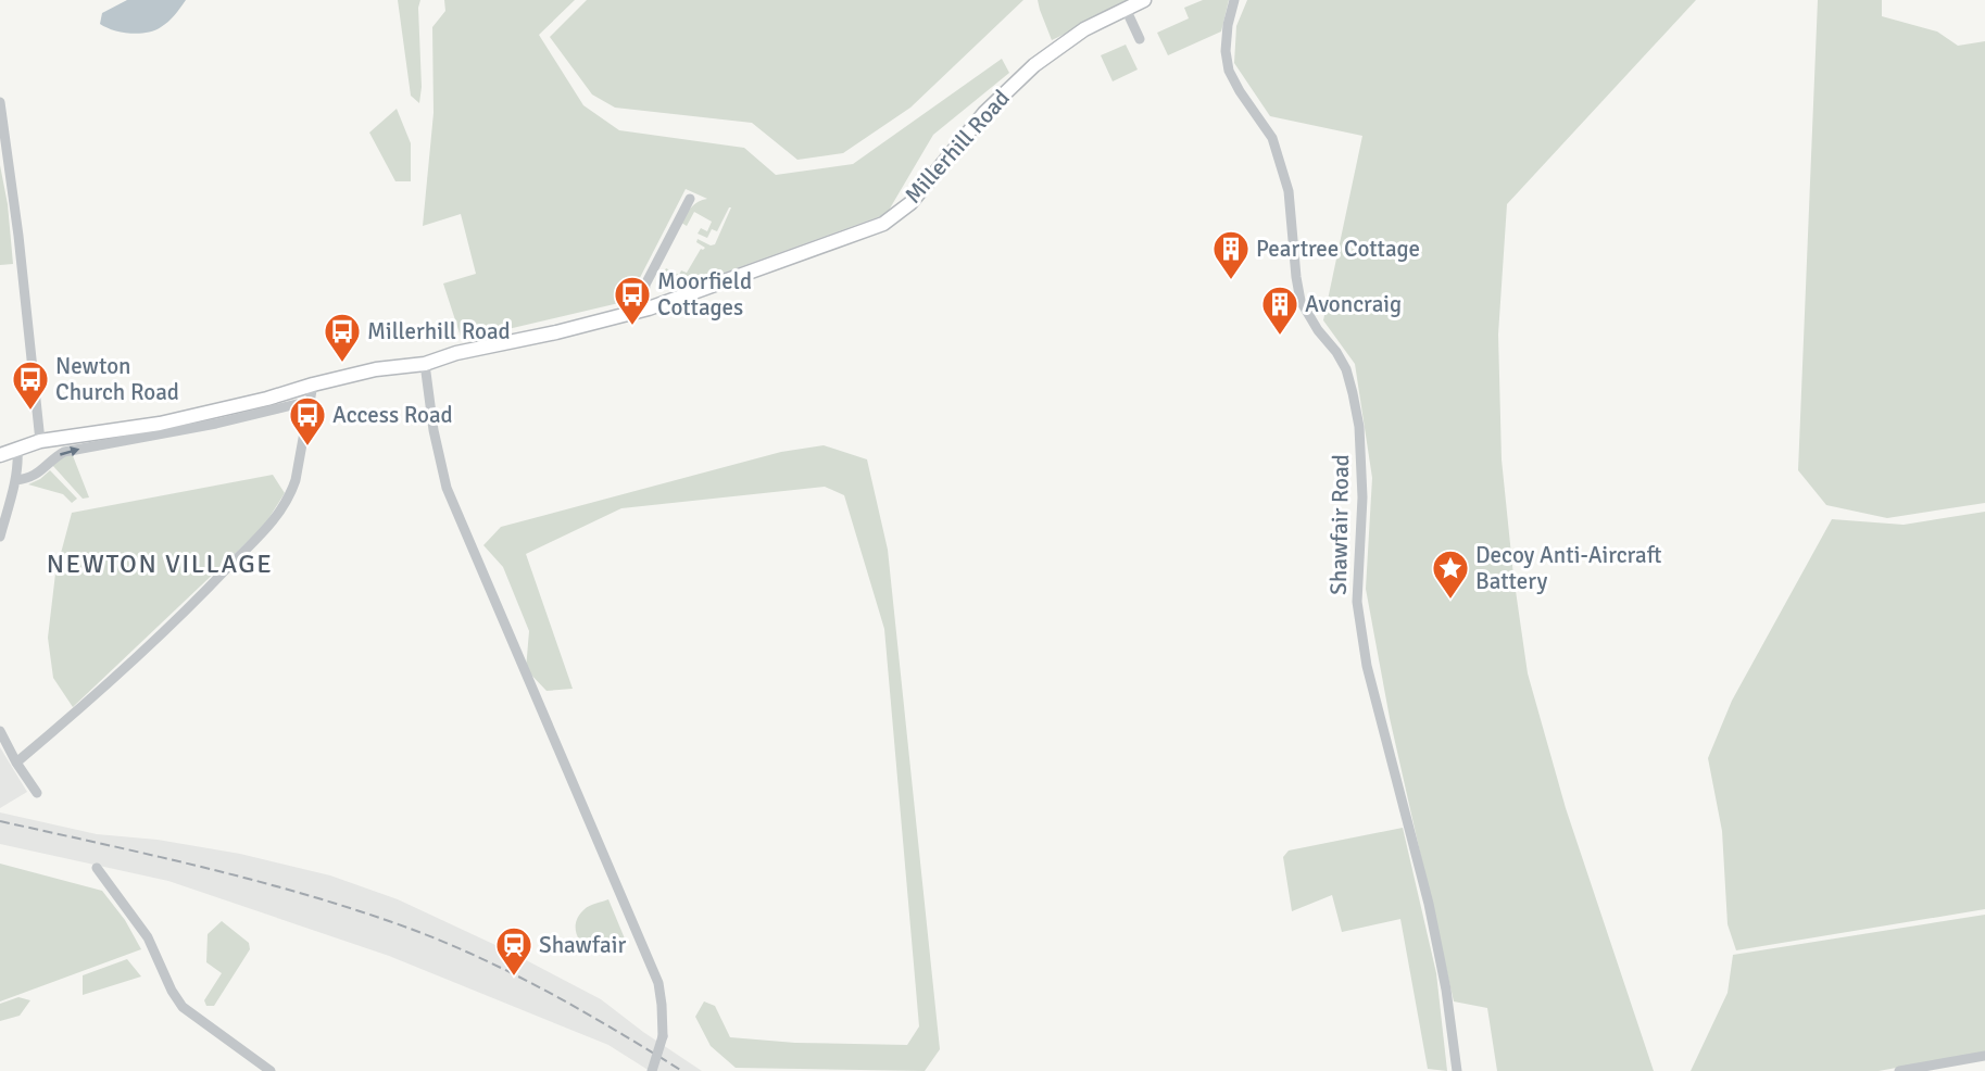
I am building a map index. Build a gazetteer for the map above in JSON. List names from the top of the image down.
{
  "streets": {
    "main road": ["Millerhill Road"],
    "street": ["Shawfair Road"]
  },
  "districts": ["NEWTON VILLAGE"],
  "places": {
    "building": ["Peartree Cottage", "Avoncraig"],
    "bus stop": [
      "Moorfield Cottages",
      "Millerhill Road",
      "Newton Church Road",
      "Access Road"
    ],
    "place": ["Decoy Anti-Aircraft Battery"],
    "station": ["Shawfair"]
  }
}
